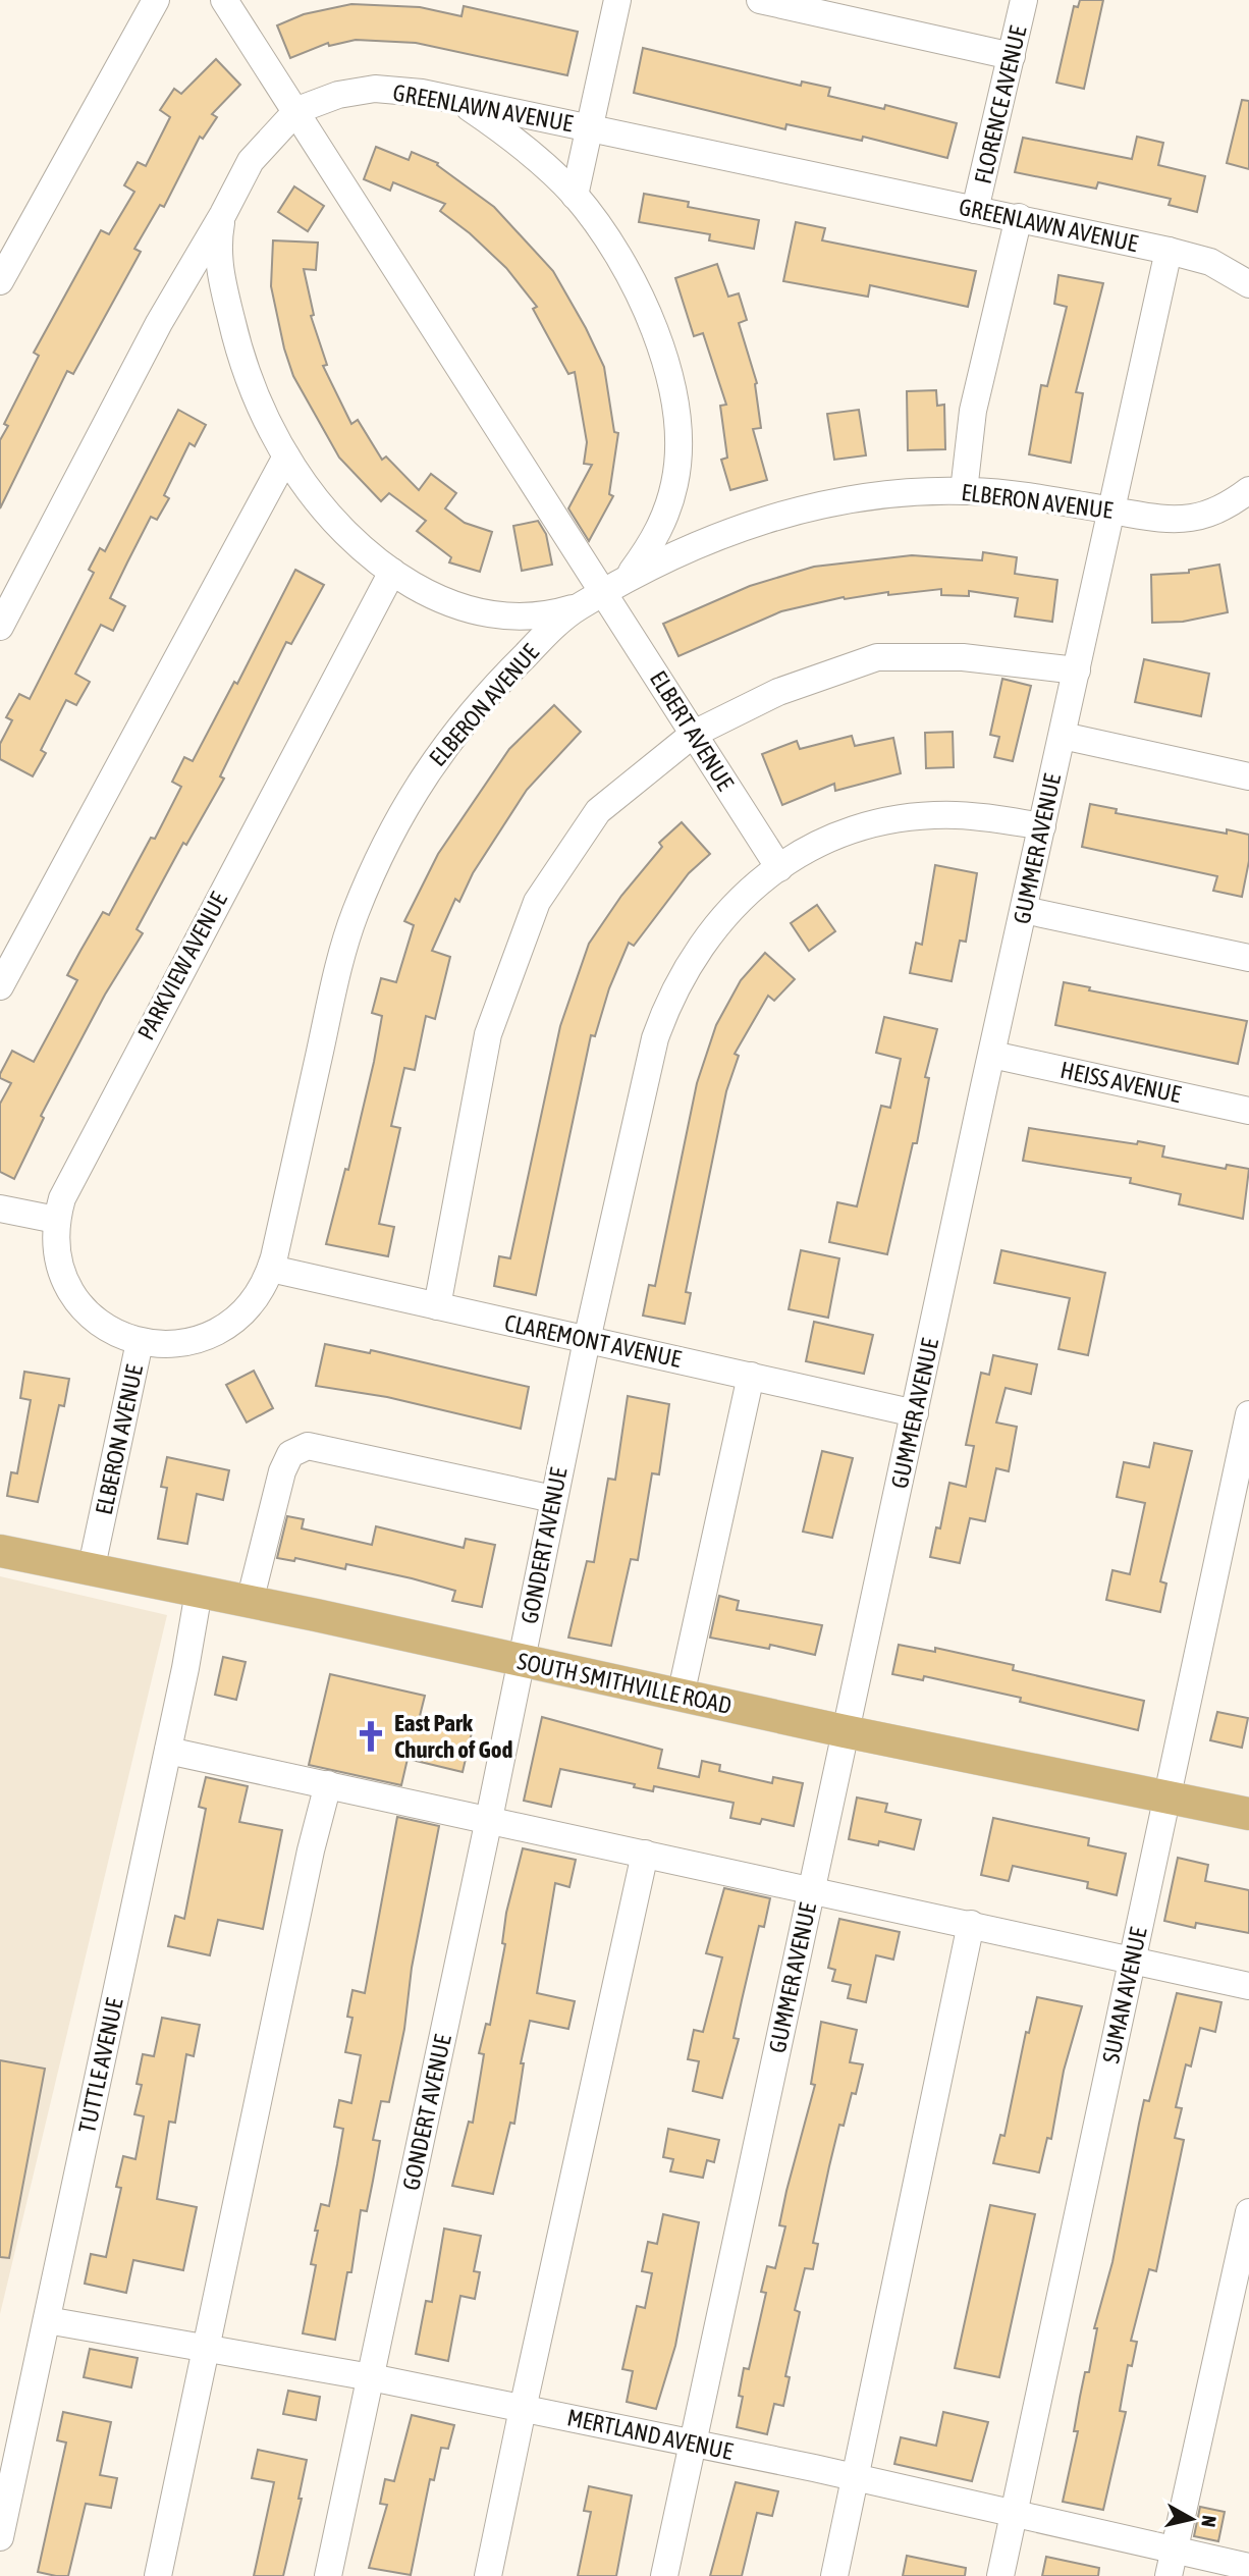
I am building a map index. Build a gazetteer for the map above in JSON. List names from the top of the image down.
{
  "streets": {
    "main road": ["SOUTH SMITHVILLE ROAD"],
    "street": [
      "FLORENCE AVENUE",
      "GREENLAWN AVENUE",
      "ELBERON AVENUE",
      "ELBERT AVENUE",
      "GUMMER AVENUE",
      "PARKVIEW AVENUE",
      "HEISS AVENUE",
      "CLAREMONT AVENUE",
      "GONDERT AVENUE",
      "SUMAN AVENUE",
      "TUTTLE AVENUE",
      "MERTLAND AVENUE"
    ]
  },
  "crossings": [
    ["FLORENCE AVENUE", "GREENLAWN AVENUE"],
    ["GREENLAWN AVENUE", "ELBERT AVENUE"],
    ["GREENLAWN AVENUE", "GUMMER AVENUE"],
    ["ELBERON AVENUE", "ELBERT AVENUE"],
    ["ELBERON AVENUE", "GUMMER AVENUE"],
    ["ELBERON AVENUE", "PARKVIEW AVENUE"],
    ["ELBERON AVENUE", "CLAREMONT AVENUE"],
    ["ELBERON AVENUE", "SOUTH SMITHVILLE ROAD"],
    ["ELBERT AVENUE", "GONDERT AVENUE"],
    ["GUMMER AVENUE", "HEISS AVENUE"],
    ["GUMMER AVENUE", "CLAREMONT AVENUE"],
    ["GUMMER AVENUE", "GONDERT AVENUE"],
    ["GUMMER AVENUE", "SOUTH SMITHVILLE ROAD"],
    ["GUMMER AVENUE", "MERTLAND AVENUE"],
    ["CLAREMONT AVENUE", "GONDERT AVENUE"],
    ["GONDERT AVENUE", "SOUTH SMITHVILLE ROAD"],
    ["GONDERT AVENUE", "MERTLAND AVENUE"],
    ["SOUTH SMITHVILLE ROAD", "SUMAN AVENUE"],
    ["SOUTH SMITHVILLE ROAD", "TUTTLE AVENUE"],
    ["SUMAN AVENUE", "MERTLAND AVENUE"],
    ["TUTTLE AVENUE", "MERTLAND AVENUE"]
  ],
  "places": {
    "church": ["East Park Church of God"]
  },
  "north": "right"
}
